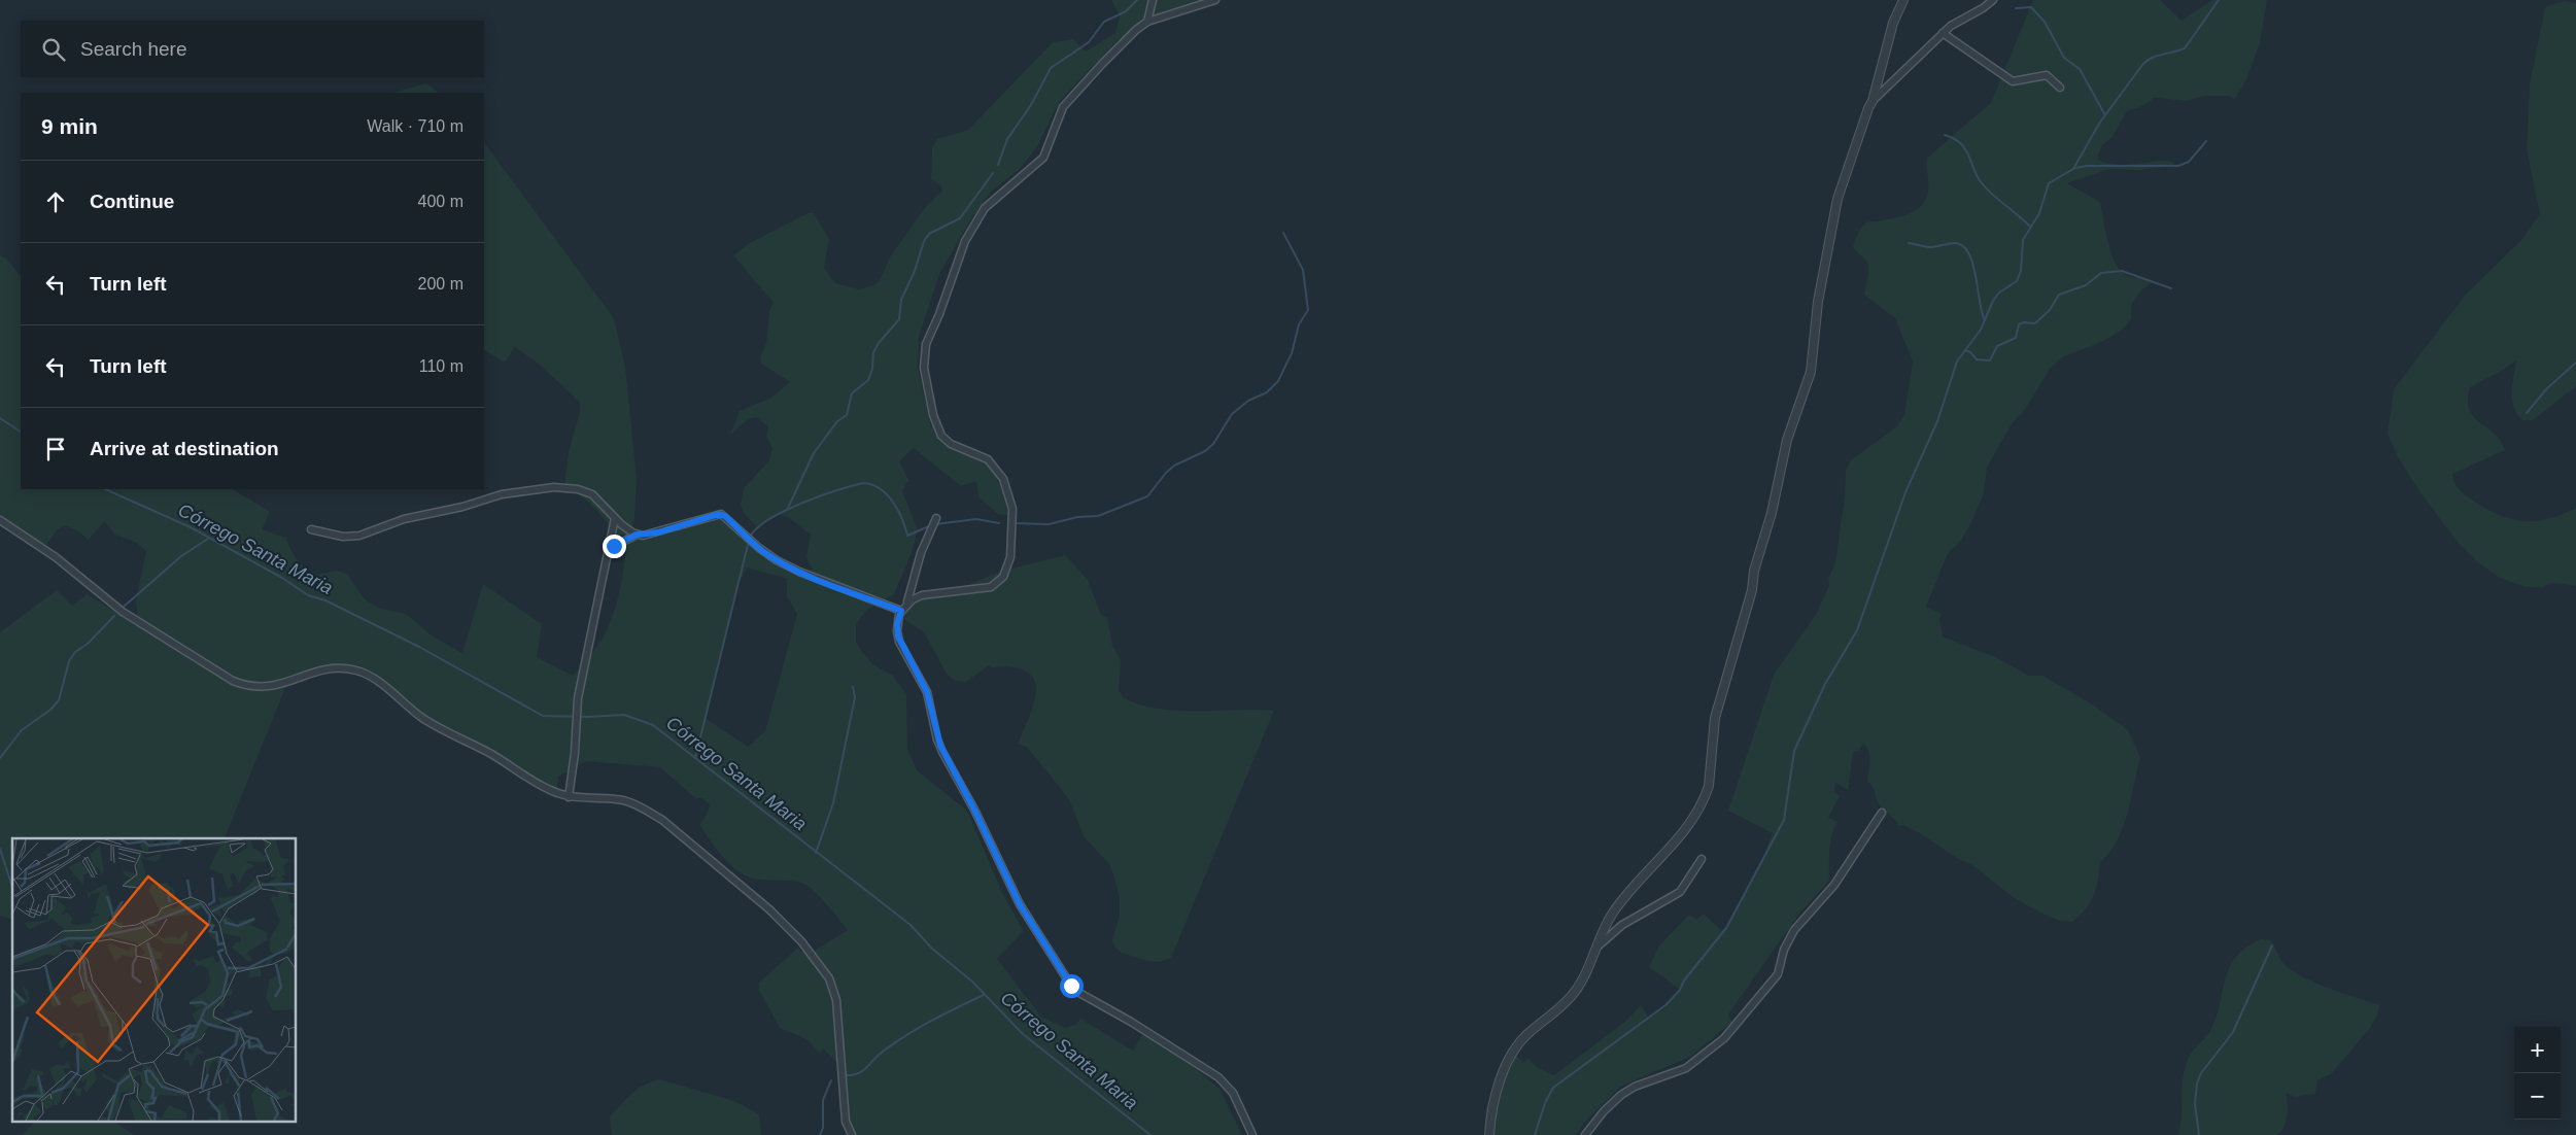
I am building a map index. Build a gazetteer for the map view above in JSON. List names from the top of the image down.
{
  "water": ["Córrego Santa Maria"],
  "page": {
    "search": "Search here",
    "heading": ["9 min", "Walk · 710 m"],
    "list": [
      ["Continue", "400 m"],
      ["Turn left", "200 m"],
      ["Turn left", "110 m"],
      "Arrive at destination"
    ],
    "map_buttons": ["+", "−"]
  }
}
